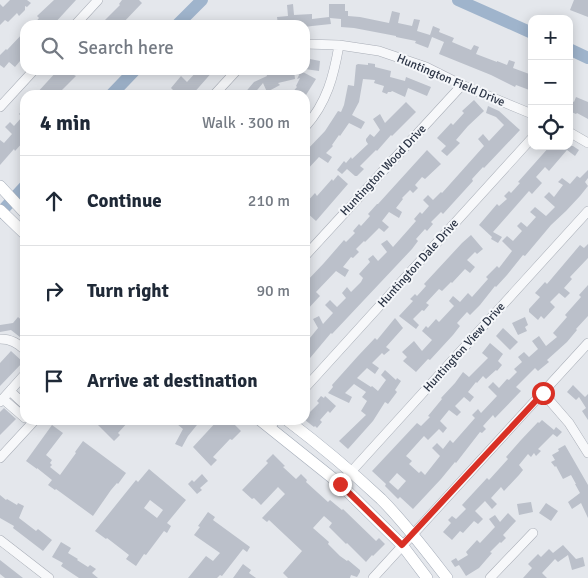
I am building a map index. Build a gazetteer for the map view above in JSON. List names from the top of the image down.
{
  "streets": {
    "street": [
      "Huntington Field Drive",
      "Huntington Wood Drive",
      "Huntington Dale Drive",
      "Huntington View Drive"
    ]
  },
  "crossings": [
    ["Huntington Field Drive", "Huntington Wood Drive"]
  ],
  "page": {
    "map_buttons": ["+", "−"],
    "search": "Search here",
    "heading": ["4 min", "Walk · 300 m"],
    "list": [
      ["Continue", "210 m"],
      ["Turn right", "90 m"],
      "Arrive at destination"
    ]
  }
}
